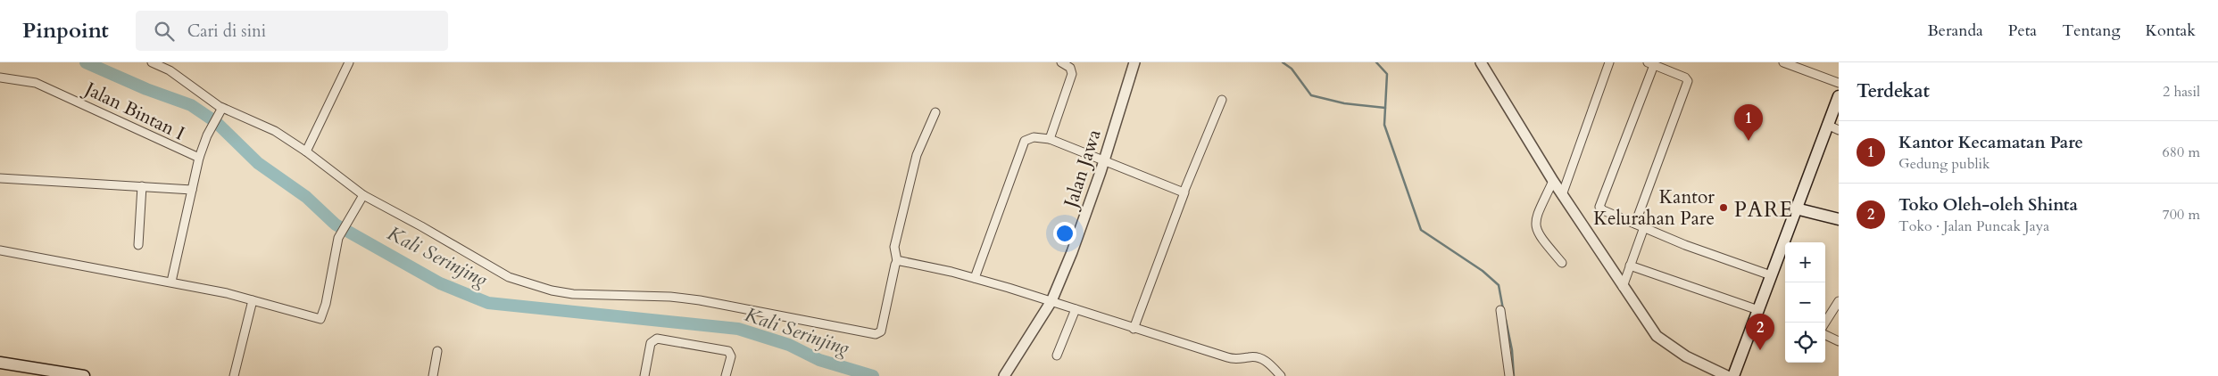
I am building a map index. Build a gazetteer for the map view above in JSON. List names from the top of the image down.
{
  "streets": {
    "street": ["Jalan Bintan I", "Jalan Jawa"]
  },
  "districts": ["PARE"],
  "water": ["Kali Serinjing"],
  "places": ["Kantor Kelurahan Pare"],
  "page": {
    "header": "Pinpoint",
    "search": "Cari di sini",
    "nav": [
      "Beranda",
      "Peta",
      "Tentang",
      "Kontak"
    ],
    "heading": ["Terdekat", "2 hasil"],
    "pins": ["1", "2"],
    "list": [
      {
        "mark": "1",
        "name": "Kantor Kecamatan Pare",
        "note": "Gedung publik",
        "value": "680 m"
      },
      {
        "mark": "2",
        "name": "Toko Oleh-oleh Shinta",
        "note": "Toko · Jalan Puncak Jaya",
        "value": "700 m"
      }
    ],
    "map_buttons": ["+", "−"]
  }
}
